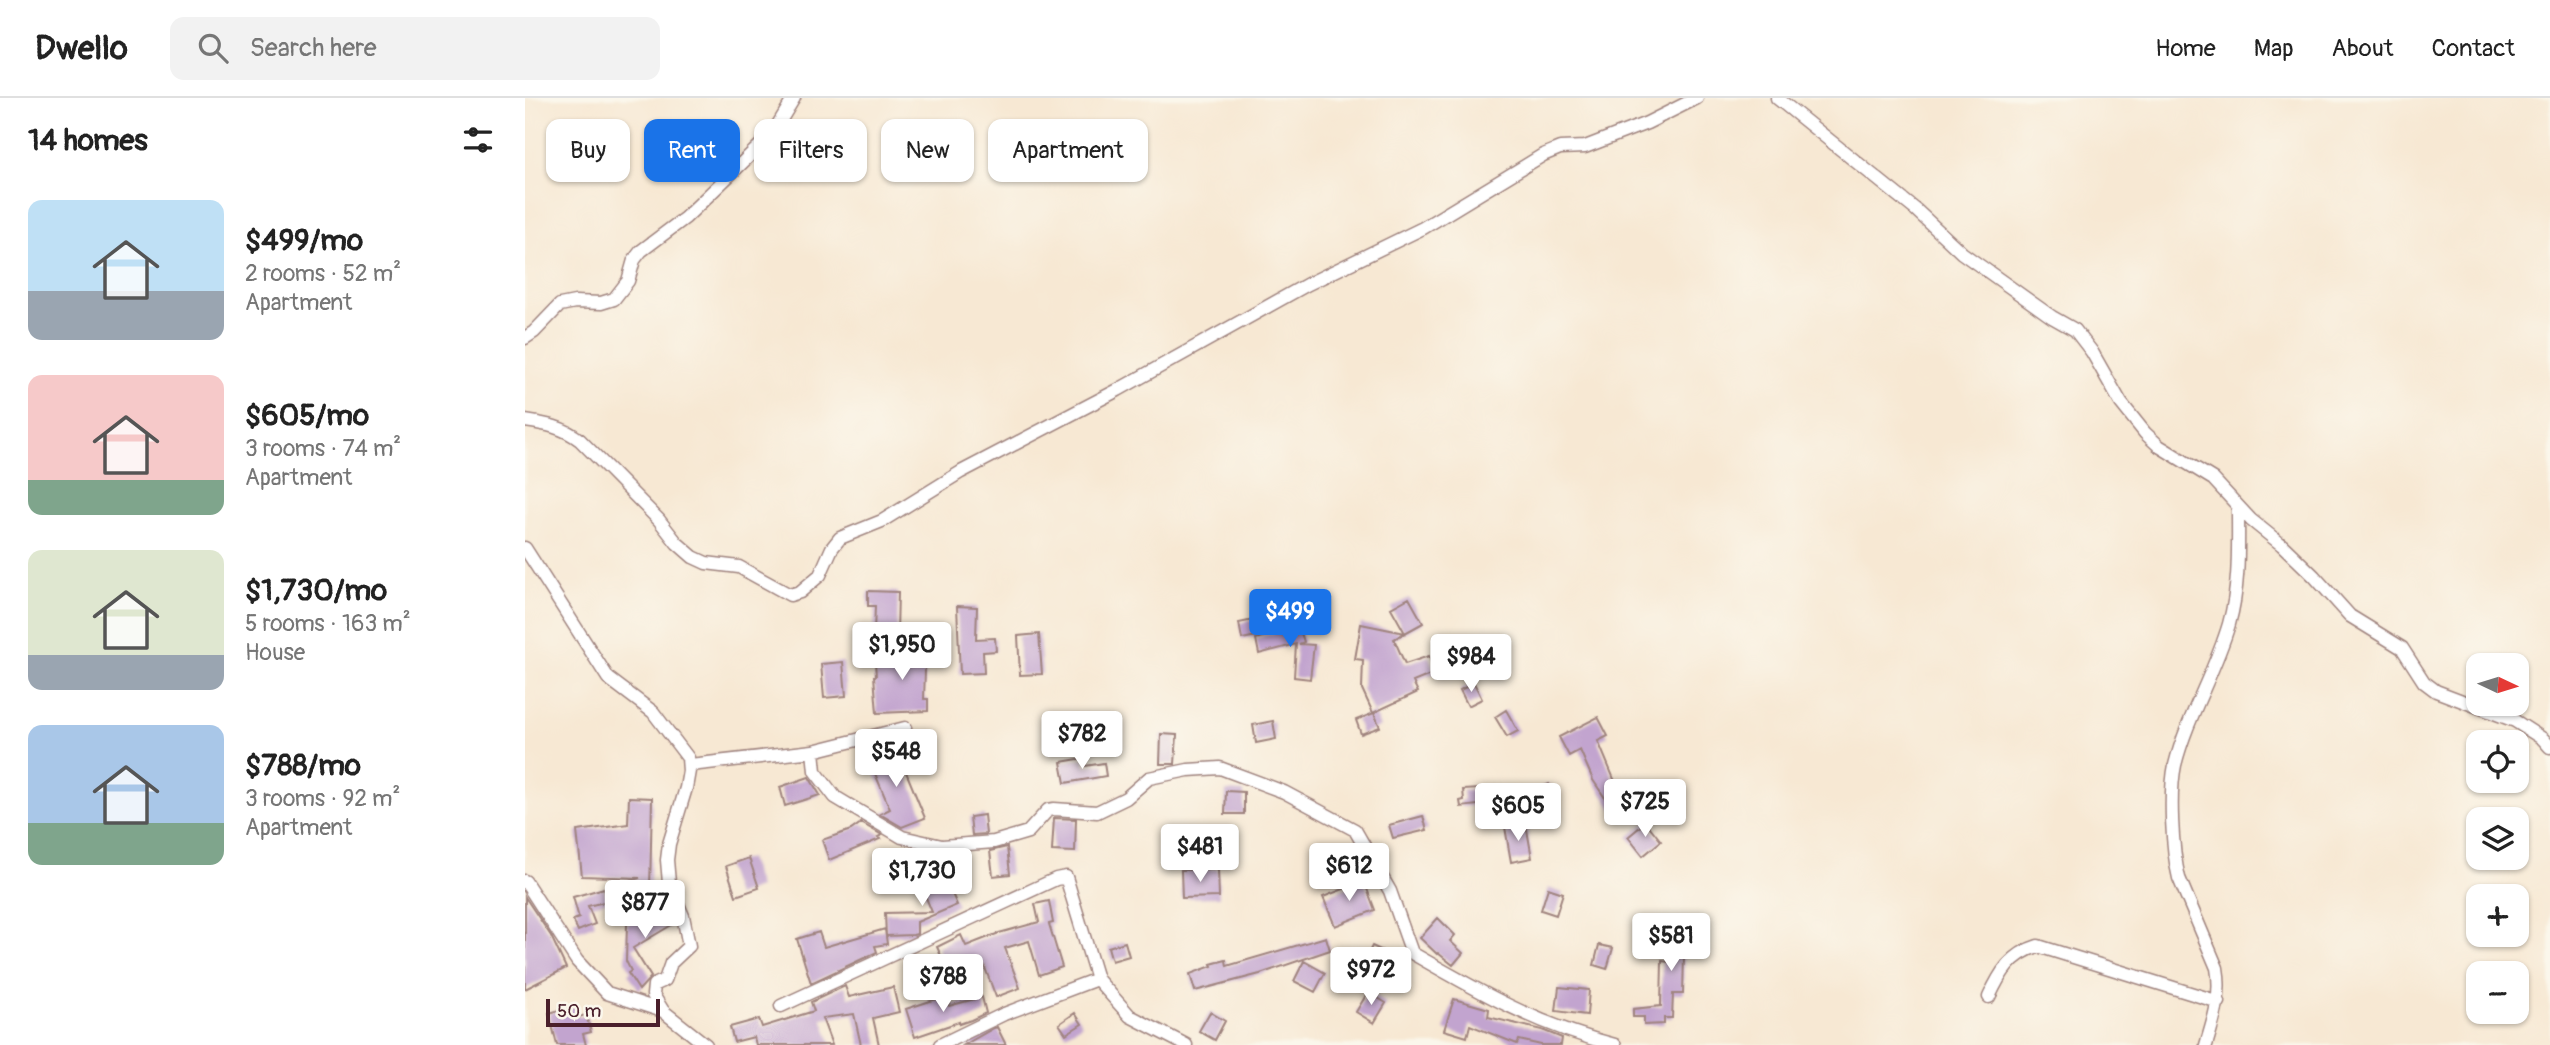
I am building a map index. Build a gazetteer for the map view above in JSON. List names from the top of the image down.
{
  "scale_bar": "50 m",
  "north": "right",
  "page": {
    "header": "Dwello",
    "search": "Search here",
    "nav": [
      "Home",
      "Map",
      "About",
      "Contact"
    ],
    "heading": "14 homes",
    "chip": [
      "Buy",
      "Rent",
      "Filters",
      "New",
      "Apartment"
    ],
    "list": [
      {
        "name": "$499/mo",
        "note": "2 rooms · 52 m² · Apartment"
      },
      {
        "name": "$605/mo",
        "note": "3 rooms · 74 m² · Apartment"
      },
      {
        "name": "$1,730/mo",
        "note": "5 rooms · 163 m² · House"
      },
      {
        "name": "$788/mo",
        "note": "3 rooms · 92 m² · Apartment"
      }
    ],
    "price": [
      "$499",
      "$1,950",
      "$984",
      "$782",
      "$548",
      "$725",
      "$605",
      "$481",
      "$612",
      "$1,730",
      "$877",
      "$581",
      "$972",
      "$788"
    ],
    "map_buttons": ["+", "−"],
    "scale": "50 m"
  }
}
